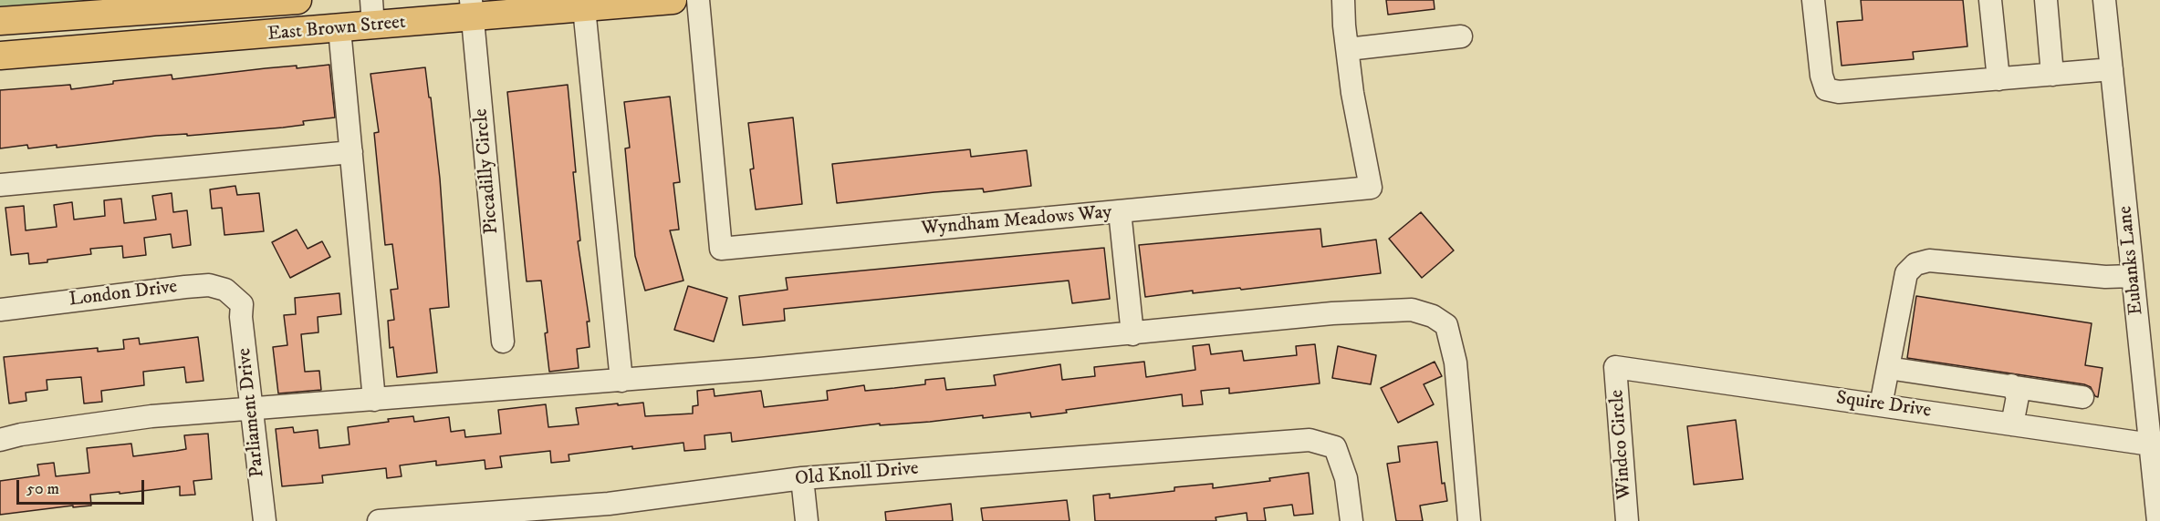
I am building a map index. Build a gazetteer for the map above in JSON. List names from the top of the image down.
{
  "streets": {
    "main road": ["East Brown Street"],
    "street": [
      "Piccadilly Circle",
      "Wyndham Meadows Way",
      "Eubanks Lane",
      "London Drive",
      "Squire Drive",
      "Parliament Drive",
      "Windco Circle",
      "Old Knoll Drive"
    ]
  },
  "crossings": [
    ["East Brown Street", "Piccadilly Circle"],
    ["Eubanks Lane", "Squire Drive"],
    ["London Drive", "Parliament Drive"],
    ["Squire Drive", "Windco Circle"]
  ],
  "scale_bar": "50 m"
}
